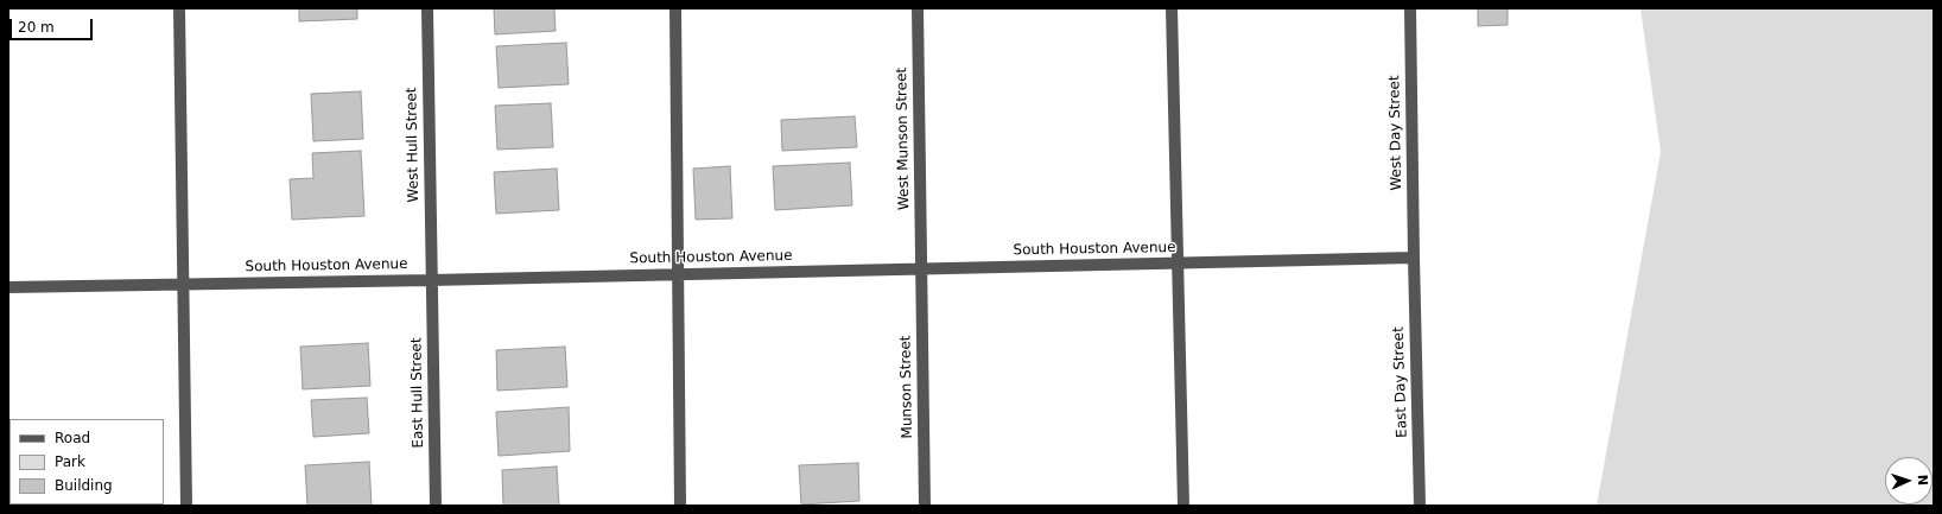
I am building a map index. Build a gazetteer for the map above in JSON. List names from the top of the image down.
{
  "streets": {
    "street": [
      "West Day Street",
      "West Munson Street",
      "West Hull Street",
      "South Houston Avenue",
      "East Day Street",
      "Munson Street",
      "East Hull Street"
    ]
  },
  "crossings": [
    ["West Day Street", "South Houston Avenue"],
    ["West Day Street", "East Day Street"],
    ["West Munson Street", "South Houston Avenue"],
    ["West Munson Street", "Munson Street"],
    ["West Hull Street", "South Houston Avenue"],
    ["West Hull Street", "East Hull Street"],
    ["South Houston Avenue", "East Day Street"],
    ["South Houston Avenue", "Munson Street"],
    ["South Houston Avenue", "East Hull Street"]
  ],
  "legend": ["Road", "Park", "Building"],
  "scale_bar": "20 m",
  "north": "right"
}
